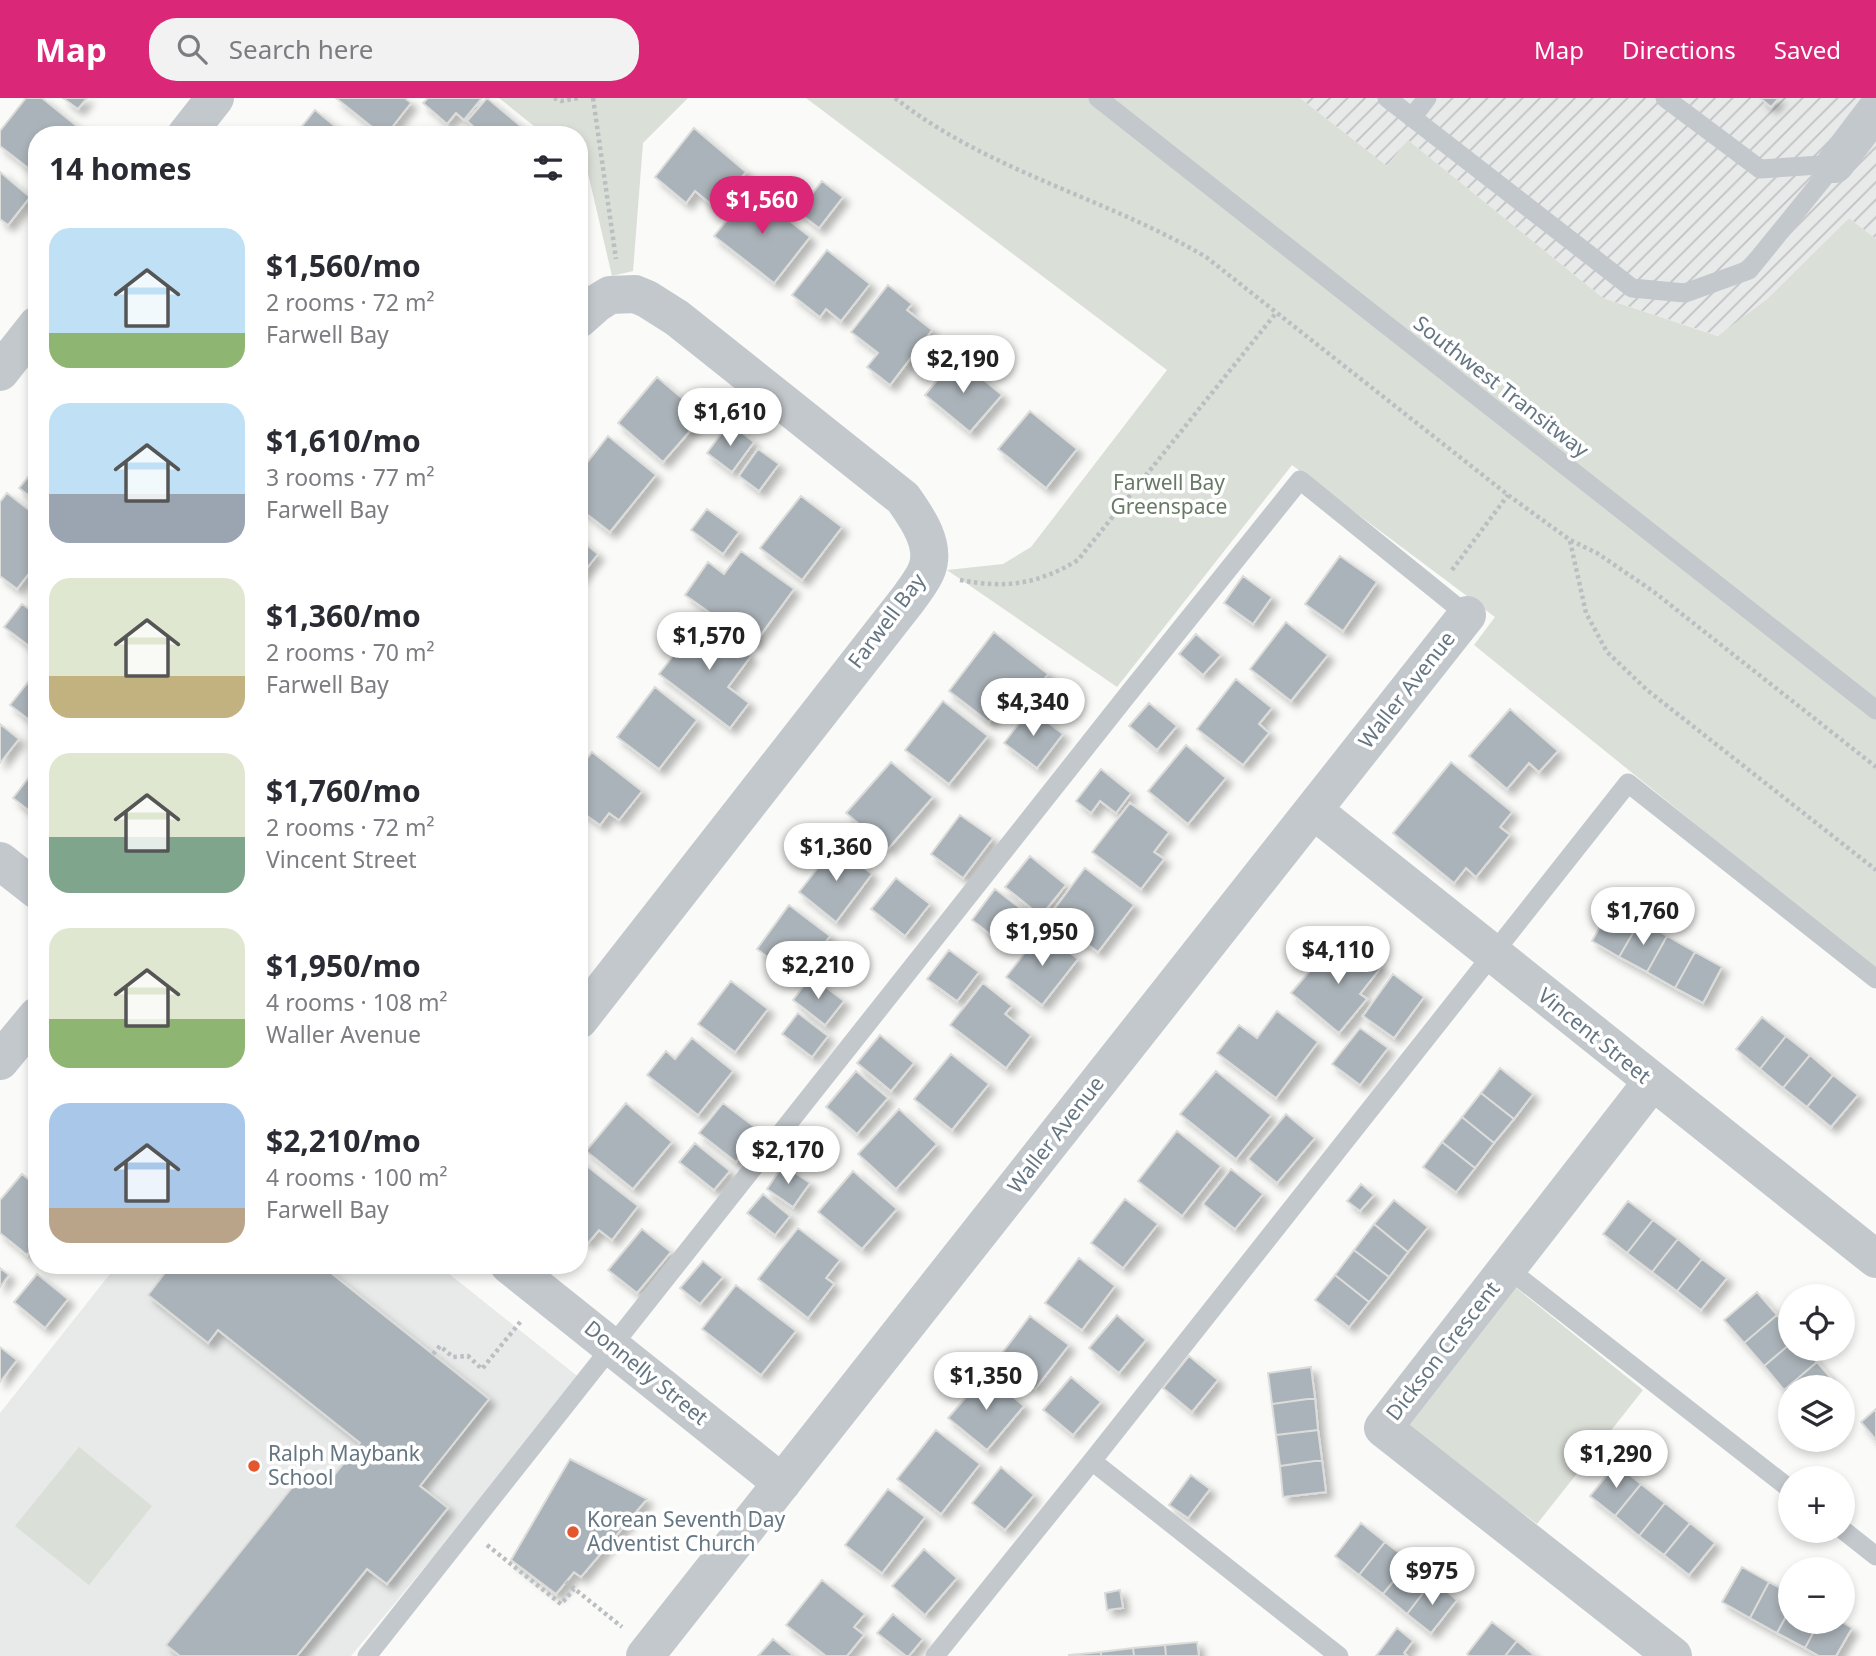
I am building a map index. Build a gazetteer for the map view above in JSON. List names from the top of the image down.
{
  "streets": {
    "street": [
      "Farwell Bay",
      "Waller Avenue",
      "Vincent Street",
      "Dickson Crescent",
      "Donnelly Street"
    ],
    "lane": ["Southwest Transitway"]
  },
  "crossings": [
    ["Waller Avenue", "Vincent Street"],
    ["Waller Avenue", "Donnelly Street"],
    ["Vincent Street", "Dickson Crescent"]
  ],
  "parks": ["Farwell Bay Greenspace"],
  "places": ["Ralph Maybank School", "Korean Seventh Day Adventist Church"],
  "page": {
    "header": "Map",
    "search": "Search here",
    "nav": ["Map", "Directions", "Saved"],
    "heading": "14 homes",
    "price": [
      "$1,560",
      "$2,190",
      "$1,610",
      "$1,570",
      "$4,340",
      "$1,360",
      "$1,760",
      "$1,950",
      "$4,110",
      "$2,210",
      "$2,170",
      "$1,350",
      "$1,290",
      "$975"
    ],
    "list": [
      {
        "name": "$1,560/mo",
        "note": "2 rooms · 72 m² · Farwell Bay"
      },
      {
        "name": "$1,610/mo",
        "note": "3 rooms · 77 m² · Farwell Bay"
      },
      {
        "name": "$1,360/mo",
        "note": "2 rooms · 70 m² · Farwell Bay"
      },
      {
        "name": "$1,760/mo",
        "note": "2 rooms · 72 m² · Vincent Street"
      },
      {
        "name": "$1,950/mo",
        "note": "4 rooms · 108 m² · Waller Avenue"
      },
      {
        "name": "$2,210/mo",
        "note": "4 rooms · 100 m² · Farwell Bay"
      }
    ],
    "map_buttons": ["+", "−"]
  }
}
